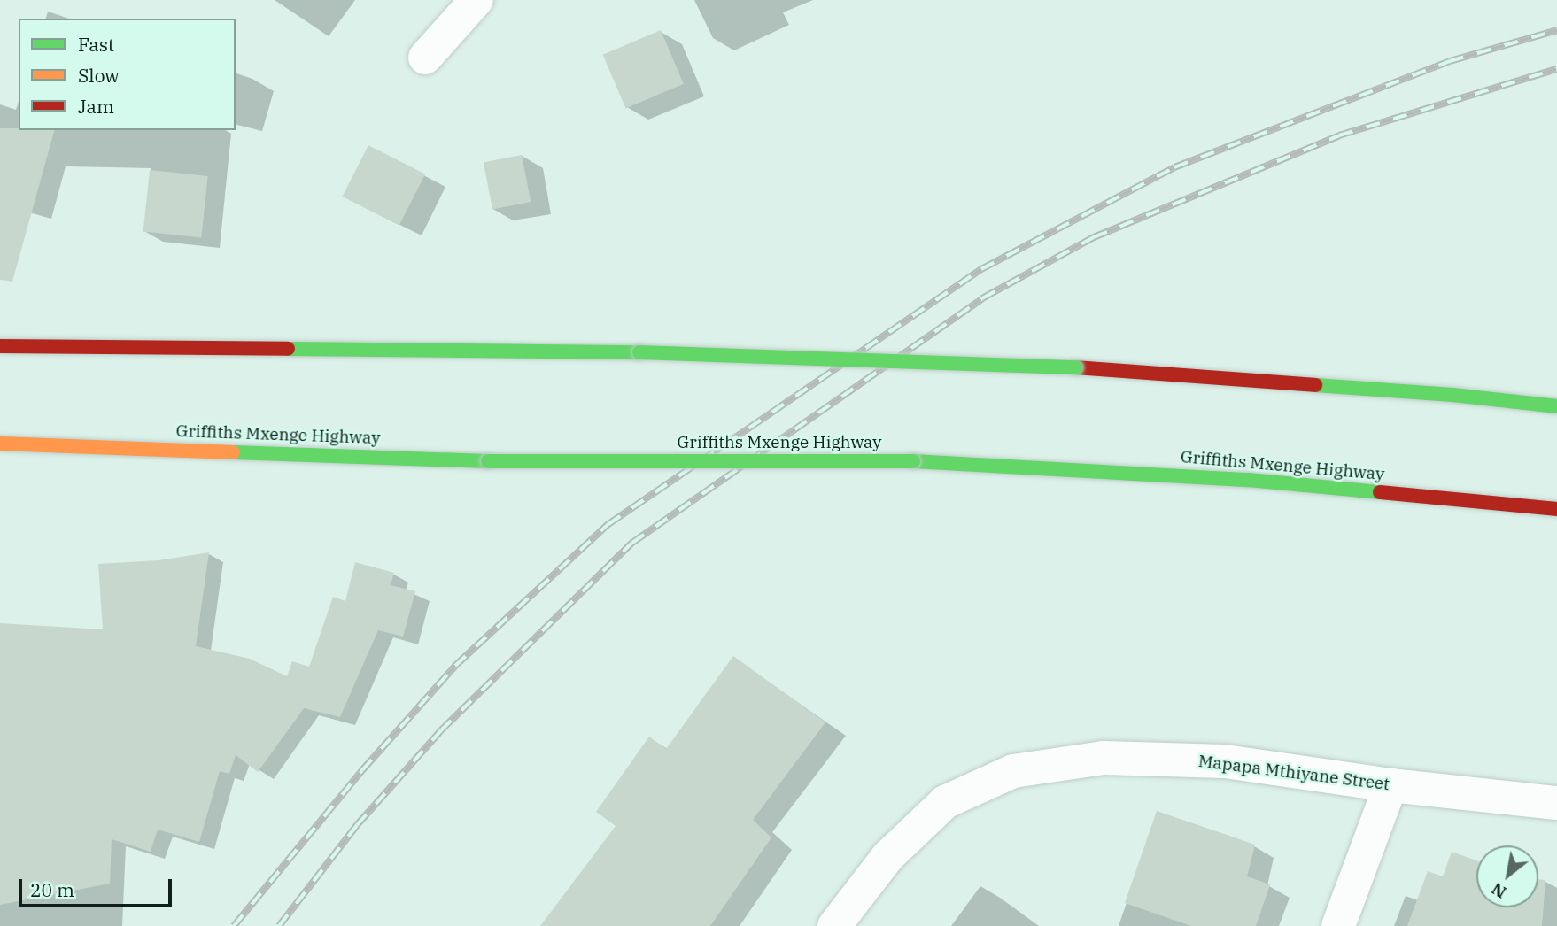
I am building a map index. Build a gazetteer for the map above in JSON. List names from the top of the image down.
{
  "streets": {
    "street": ["Griffiths Mxenge Highway", "Mapapa Mthiyane Street"]
  },
  "legend": ["Fast", "Slow", "Jam"],
  "scale_bar": "20 m",
  "north": "bottom left"
}
